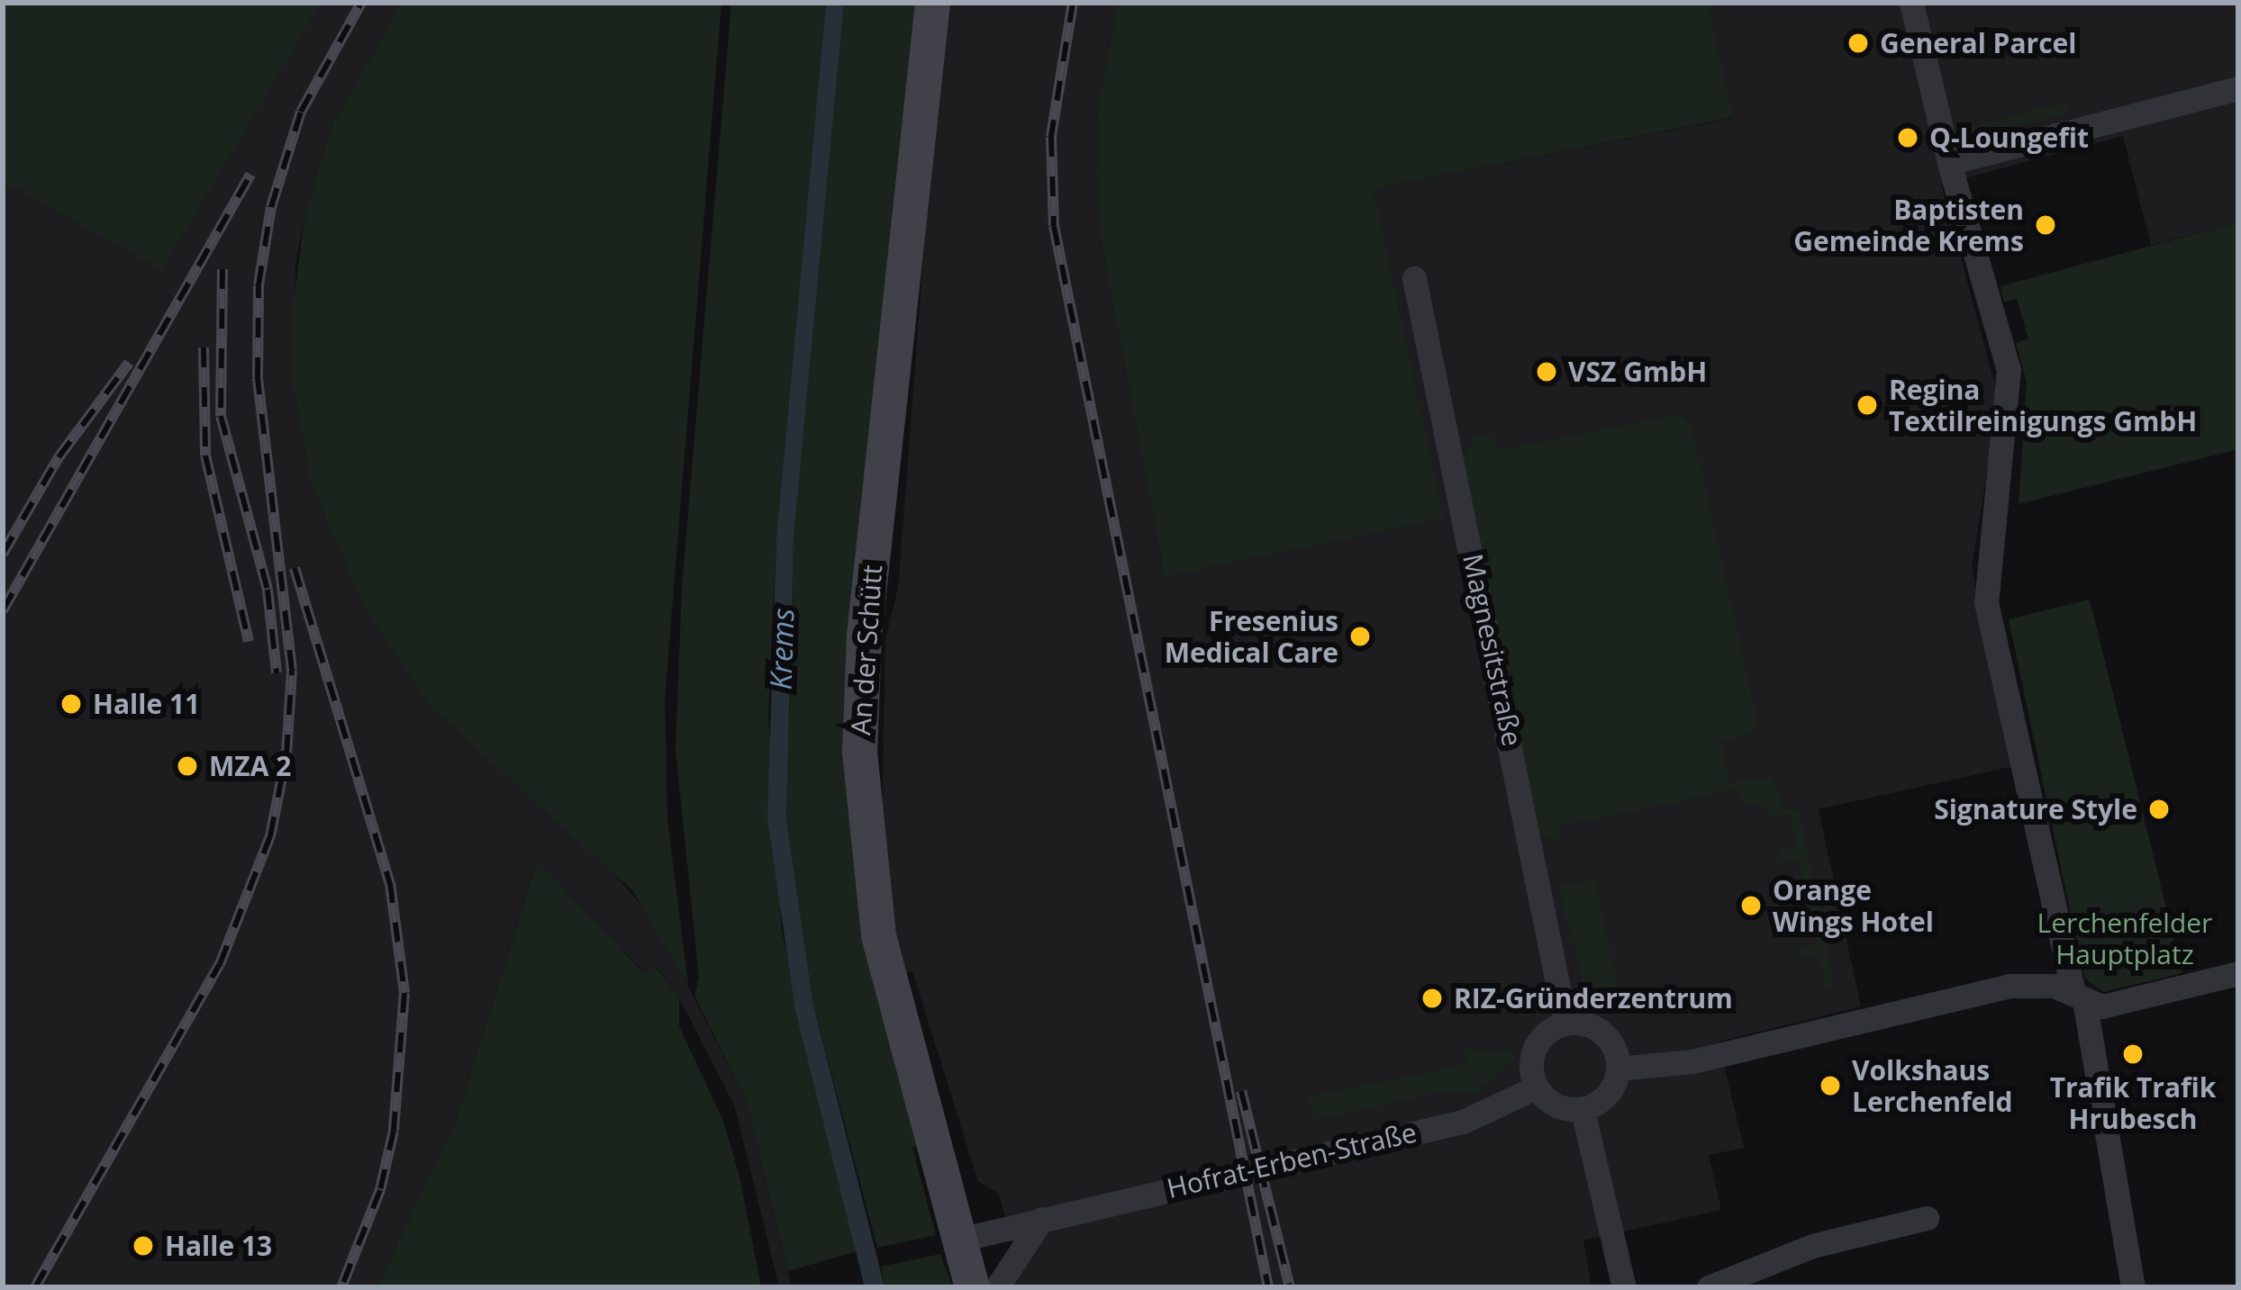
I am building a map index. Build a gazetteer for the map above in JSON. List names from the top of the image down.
{
  "streets": {
    "street": ["An der Schütt", "Magnesitstraße", "Hofrat-Erben-Straße"]
  },
  "crossings": [
    ["An der Schütt", "Hofrat-Erben-Straße"],
    ["Magnesitstraße", "Hofrat-Erben-Straße"]
  ],
  "water": ["Krems"],
  "parks": ["Lerchenfelder Hauptplatz"],
  "places": [
    "General Parcel",
    "Q-Loungefit",
    "Baptisten Gemeinde Krems",
    "VSZ GmbH",
    "Regina Textilreinigungs GmbH",
    "Fresenius Medical Care",
    "Halle 11",
    "MZA 2",
    "Signature Style",
    "Orange Wings Hotel",
    "RIZ-Gründerzentrum",
    "Trafik Trafik Hrubesch",
    "Volkshaus Lerchenfeld",
    "Halle 13"
  ]
}
